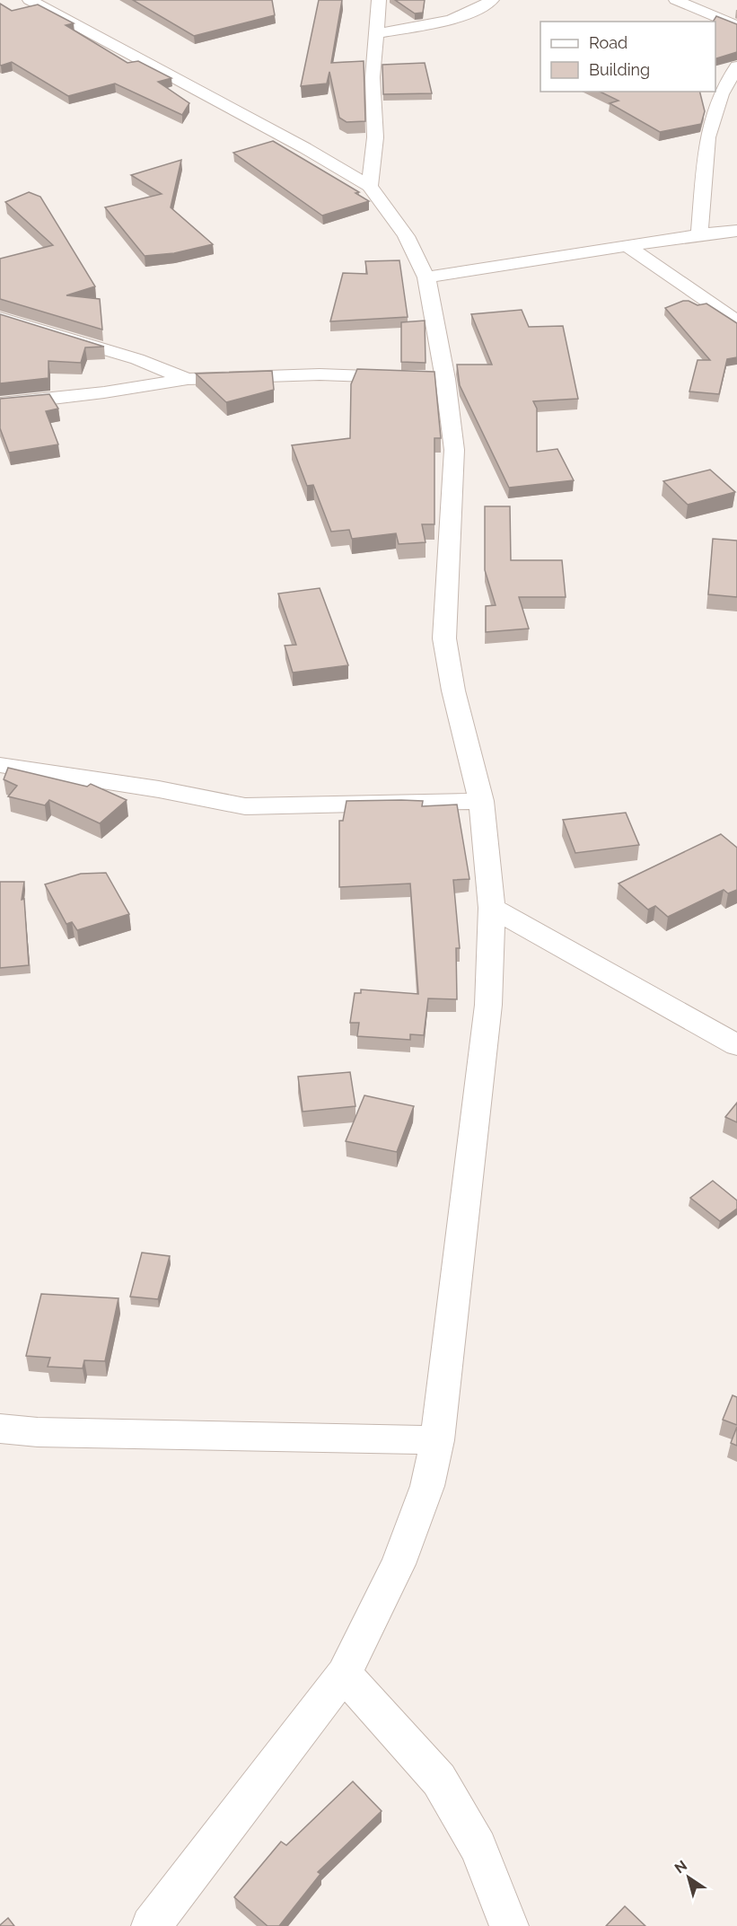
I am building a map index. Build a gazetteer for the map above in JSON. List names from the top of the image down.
{
  "legend": ["Road", "Building"],
  "north": "top left"
}
